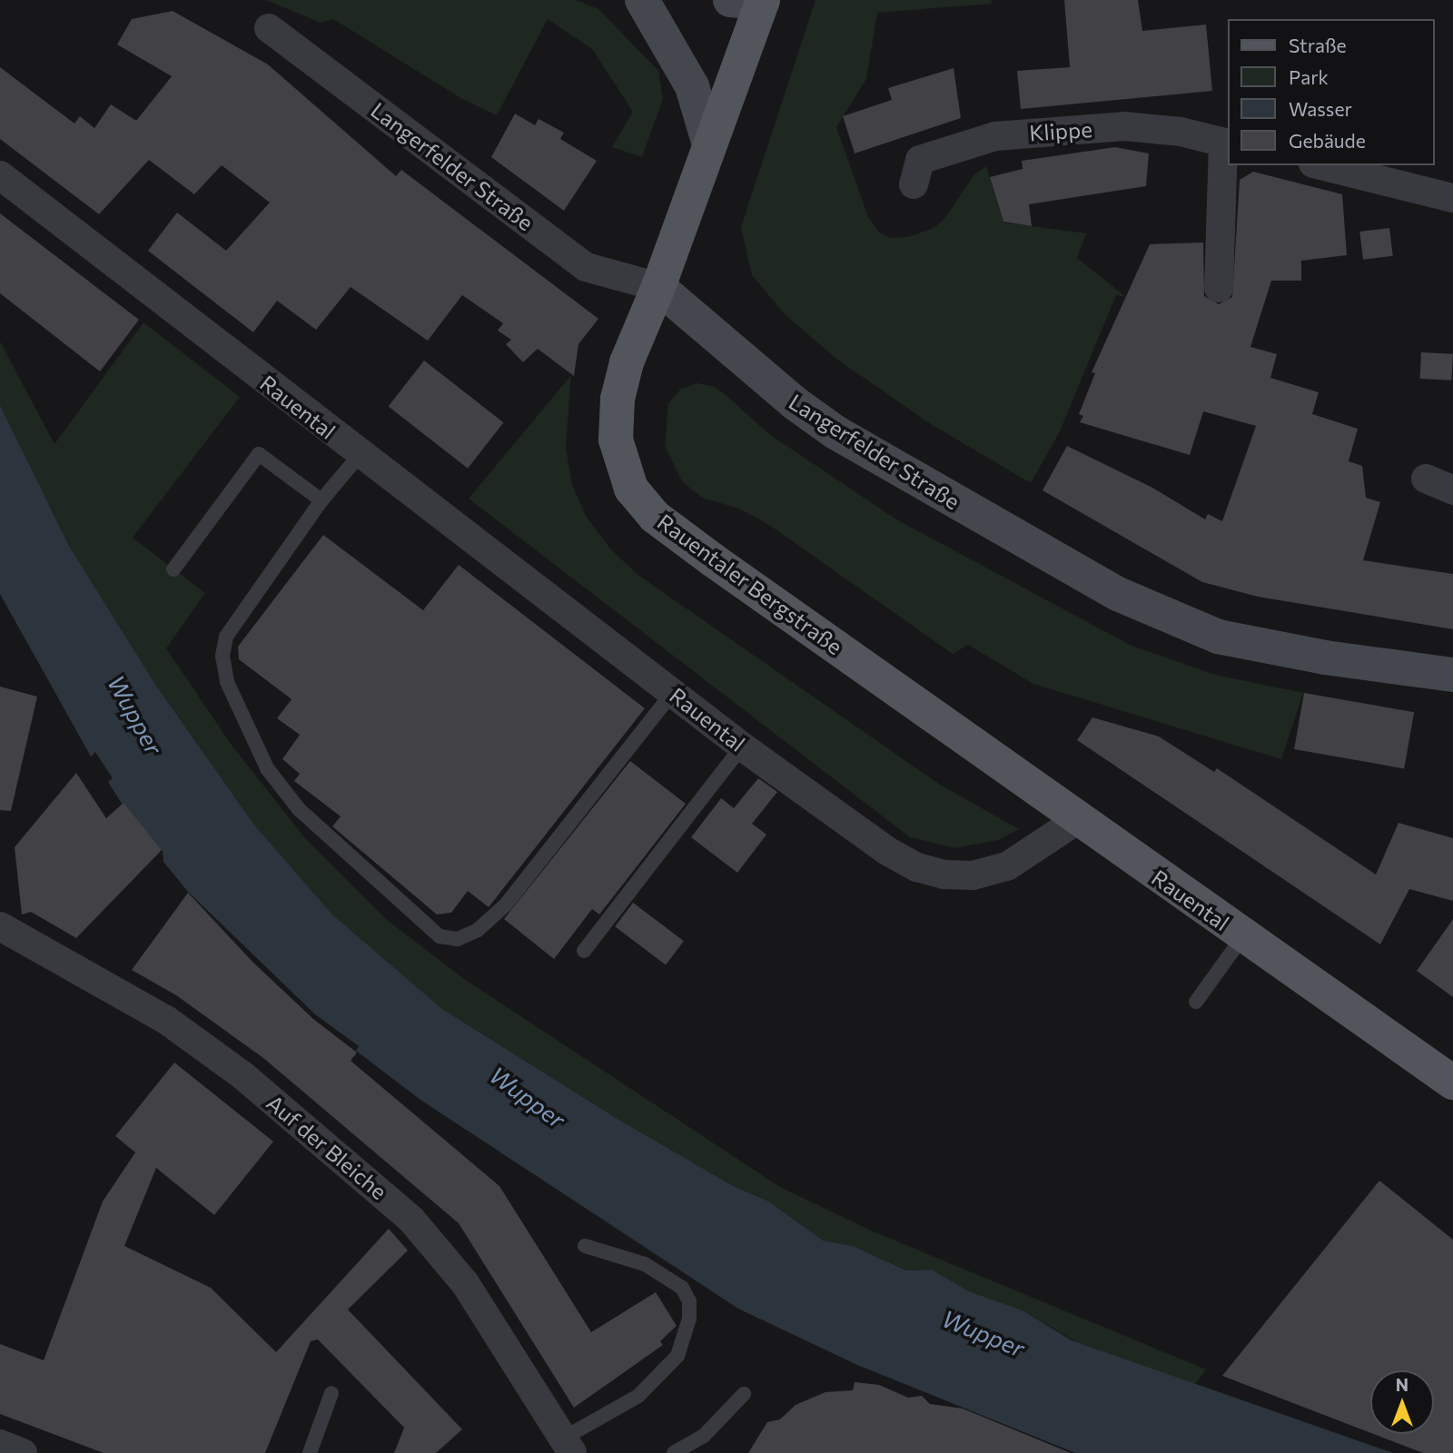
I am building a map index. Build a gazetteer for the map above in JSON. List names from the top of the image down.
{
  "streets": {
    "main road": ["Langerfelder Straße", "Rauental", "Rauentaler Bergstraße"],
    "street": ["Klippe", "Auf der Bleiche"]
  },
  "crossings": [
    ["Langerfelder Straße", "Rauentaler Bergstraße"],
    ["Rauental", "Rauentaler Bergstraße"]
  ],
  "water": ["Wupper"],
  "legend": [
    "Straße",
    "Park",
    "Wasser",
    "Gebäude"
  ],
  "north": "top"
}
